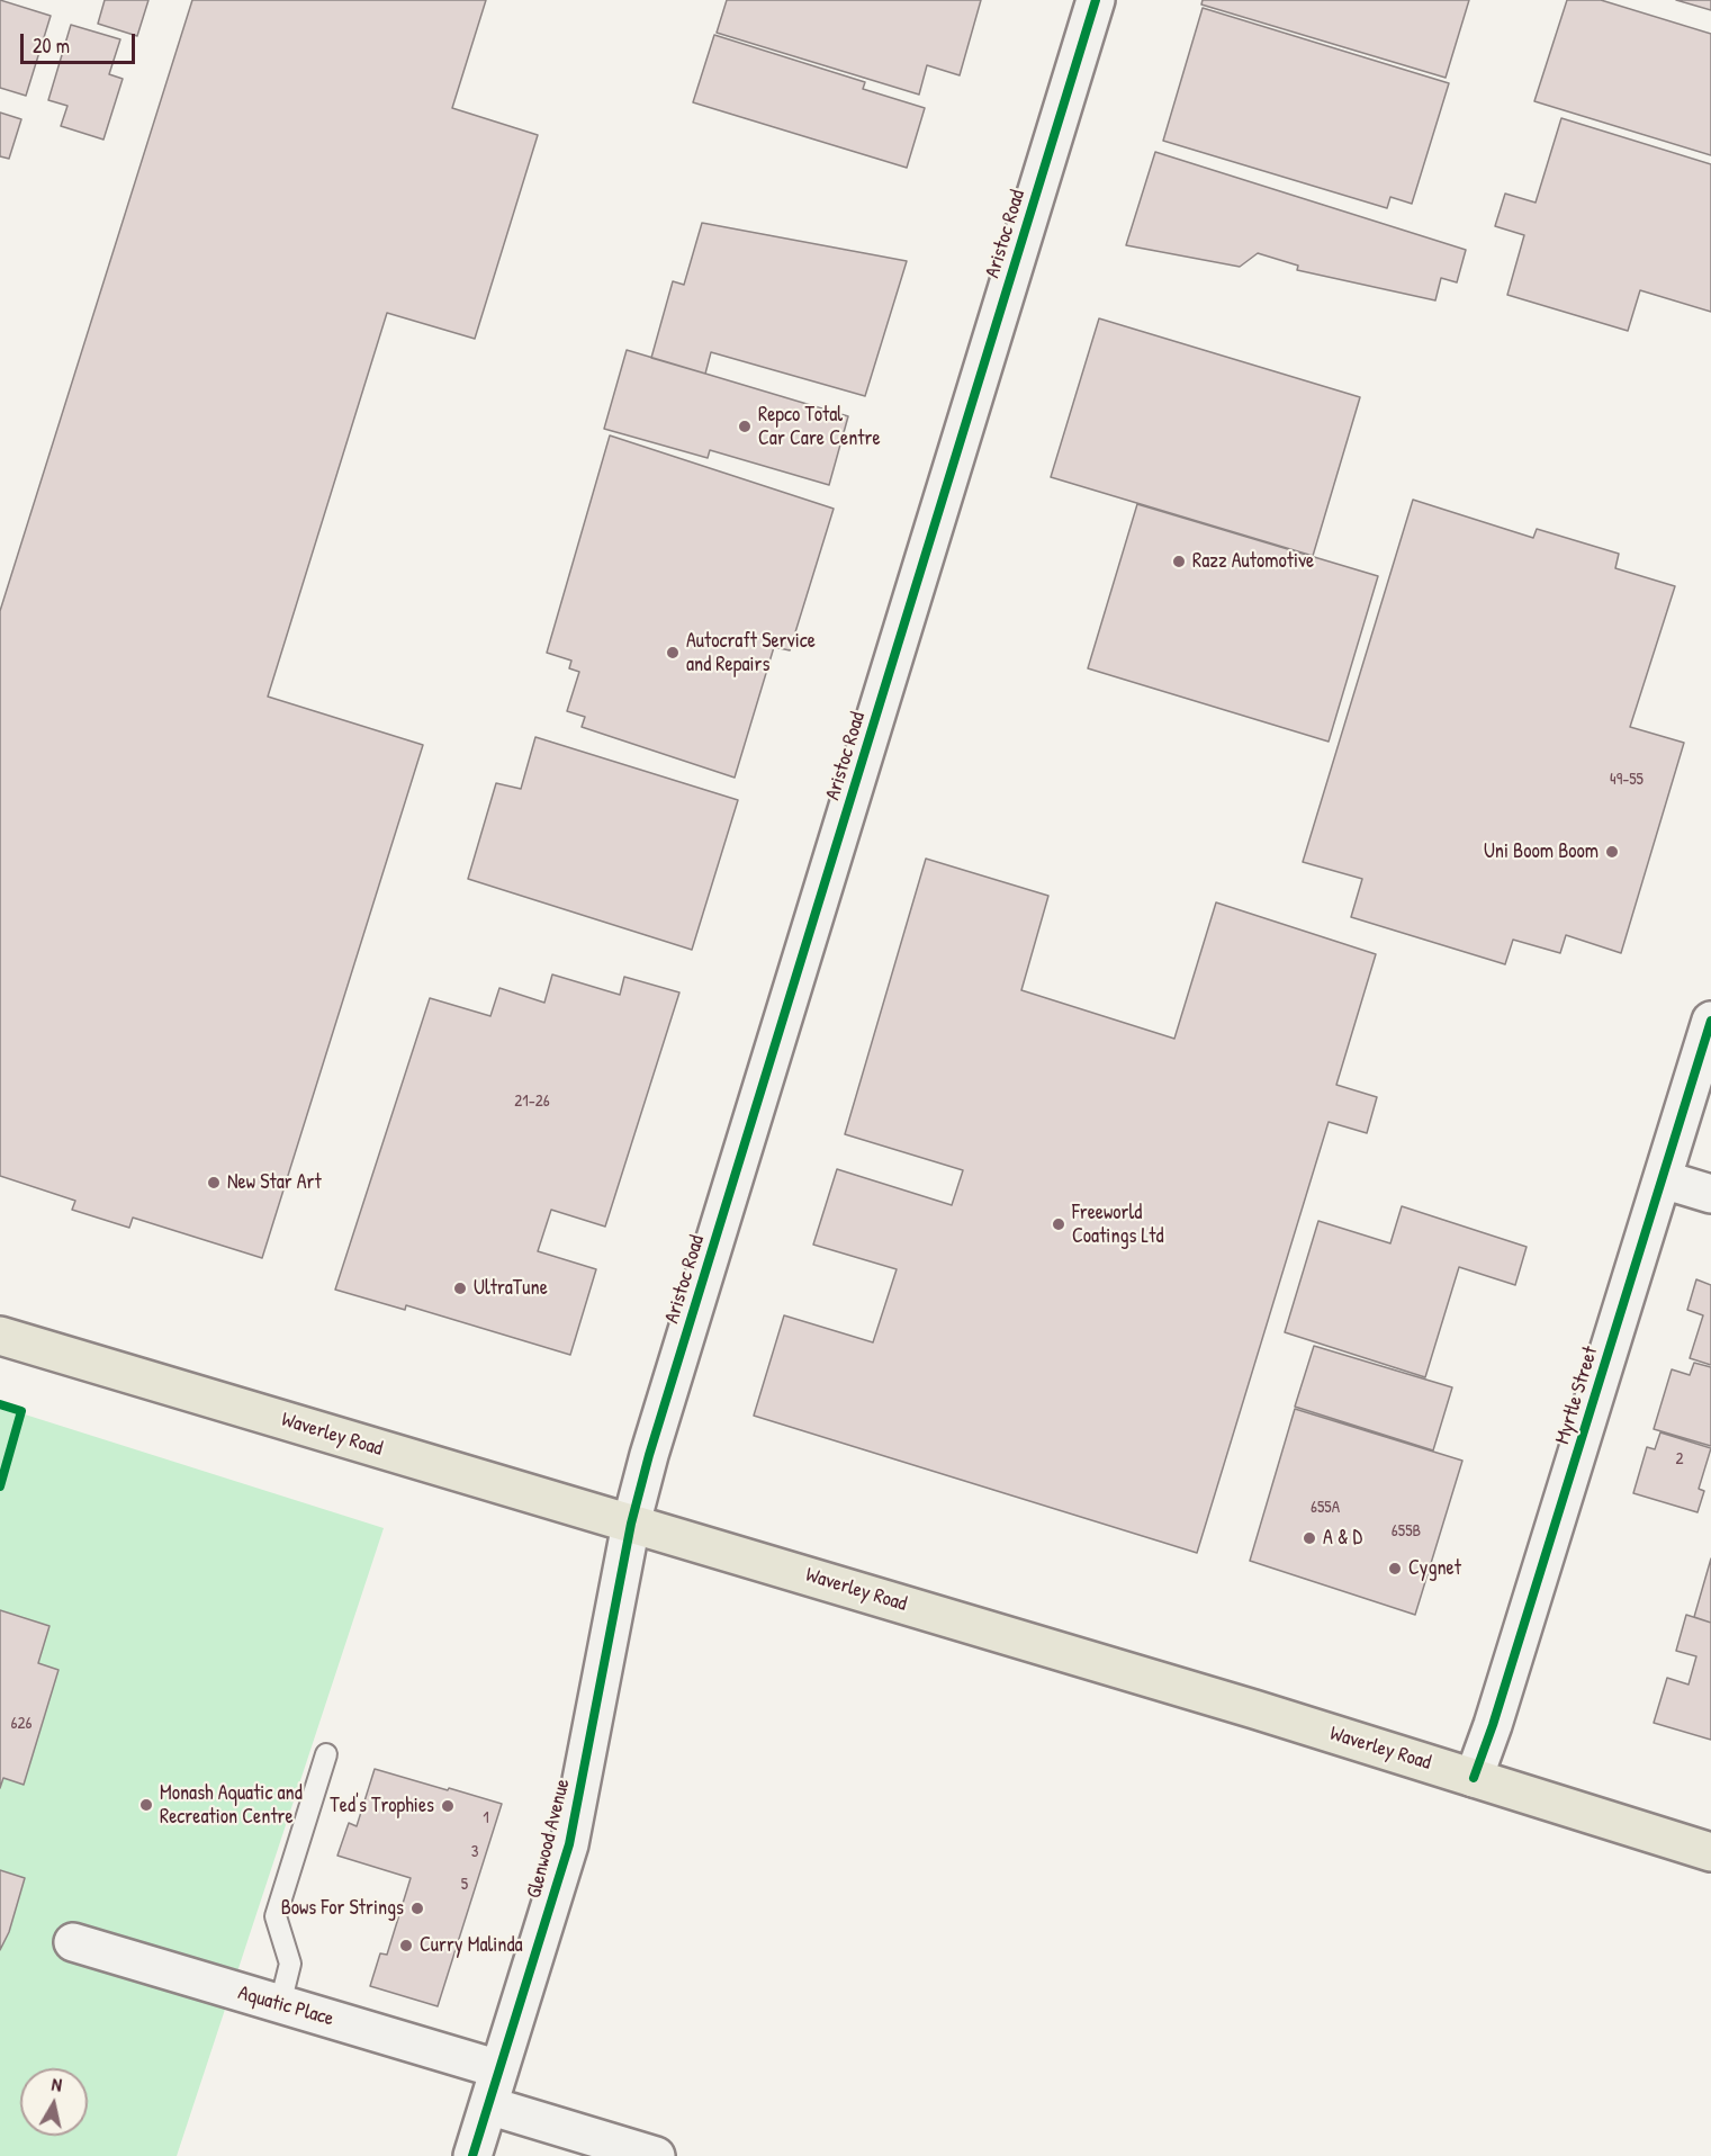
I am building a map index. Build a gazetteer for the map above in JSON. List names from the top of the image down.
{
  "streets": {
    "main road": ["Waverley Road"],
    "street": [
      "Aristoc Road",
      "Myrtle Street",
      "Glenwood Avenue",
      "Aquatic Place"
    ]
  },
  "crossings": [
    ["Aristoc Road", "Waverley Road"],
    ["Aristoc Road", "Glenwood Avenue"],
    ["Myrtle Street", "Waverley Road"],
    ["Waverley Road", "Glenwood Avenue"],
    ["Glenwood Avenue", "Aquatic Place"]
  ],
  "places": [
    "Repco Total Car Care Centre",
    "Razz Automotive",
    "Autocraft Service and Repairs",
    "Uni Boom Boom",
    "New Star Art",
    "Freeworld Coatings Ltd",
    "UltraTune",
    "A & D",
    "Cygnet",
    "Monash Aquatic and Recreation Centre",
    "Ted's Trophies",
    "Bows For Strings",
    "Curry Malinda"
  ],
  "house_numbers": [
    "49-55",
    "21-26",
    "2",
    "655A",
    "655B",
    "626",
    "1",
    "3",
    "5"
  ],
  "scale_bar": "20 m",
  "north": "top"
}
